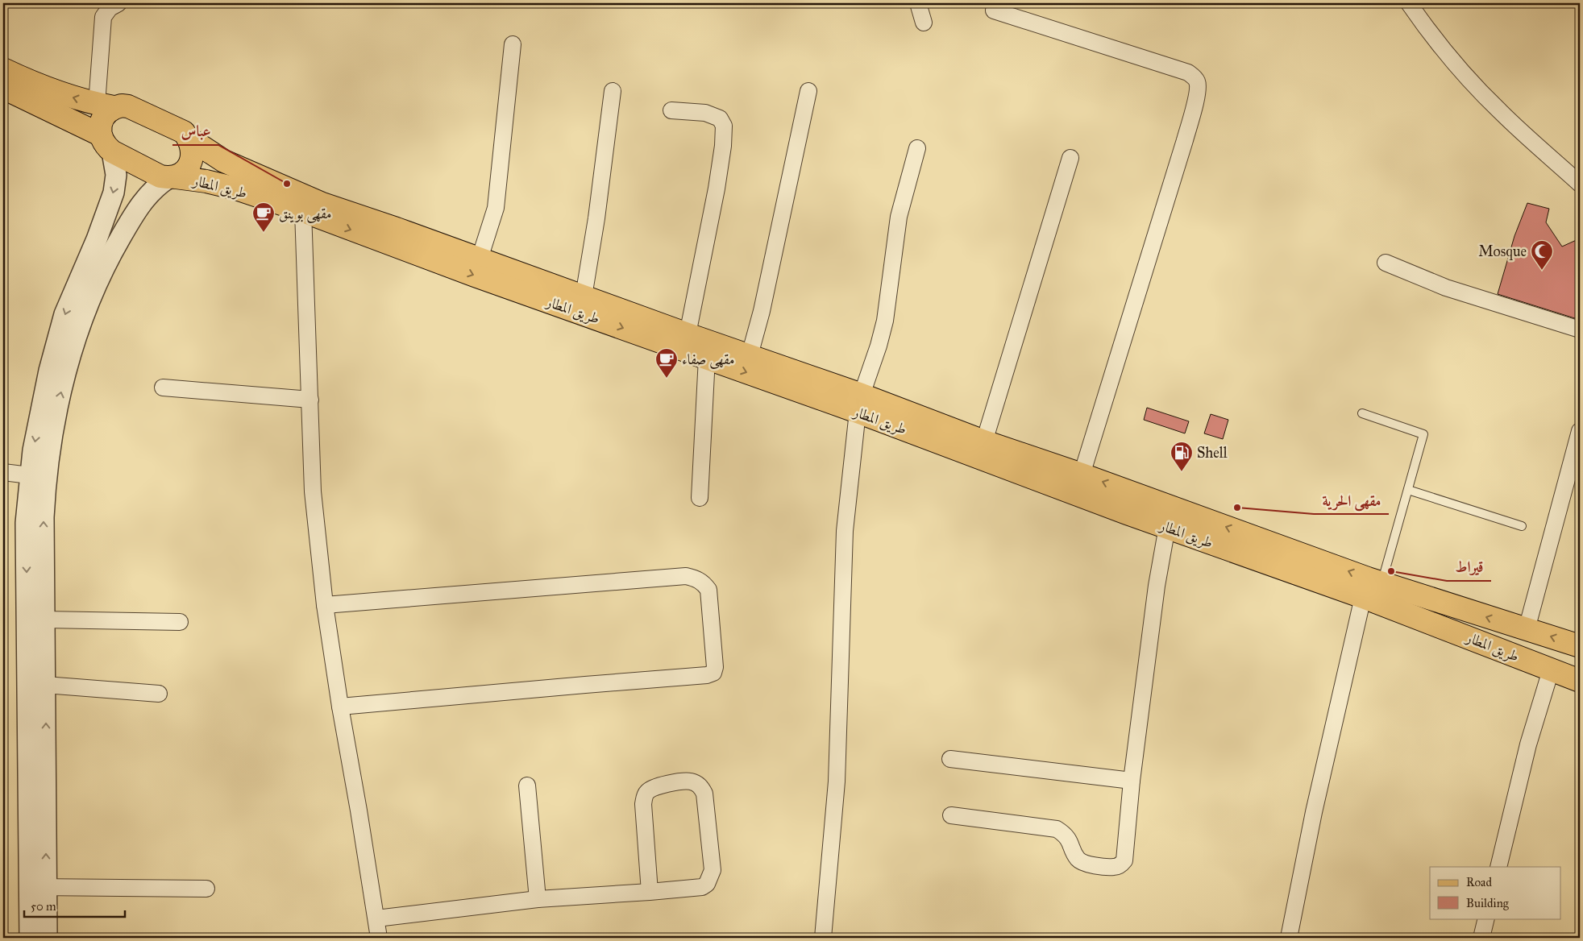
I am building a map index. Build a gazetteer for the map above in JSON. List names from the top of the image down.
{
  "streets": {
    "main road": ["طريق المطار"]
  },
  "places": {
    "other": ["عباس", "مقهى الحرية", "قيراط"],
    "cafe": ["مقهى بوينق", "مقهى صفاء"],
    "mosque": ["Mosque"],
    "fuel station": ["Shell"]
  },
  "legend": ["Road", "Building"],
  "scale_bar": "50 m"
}
